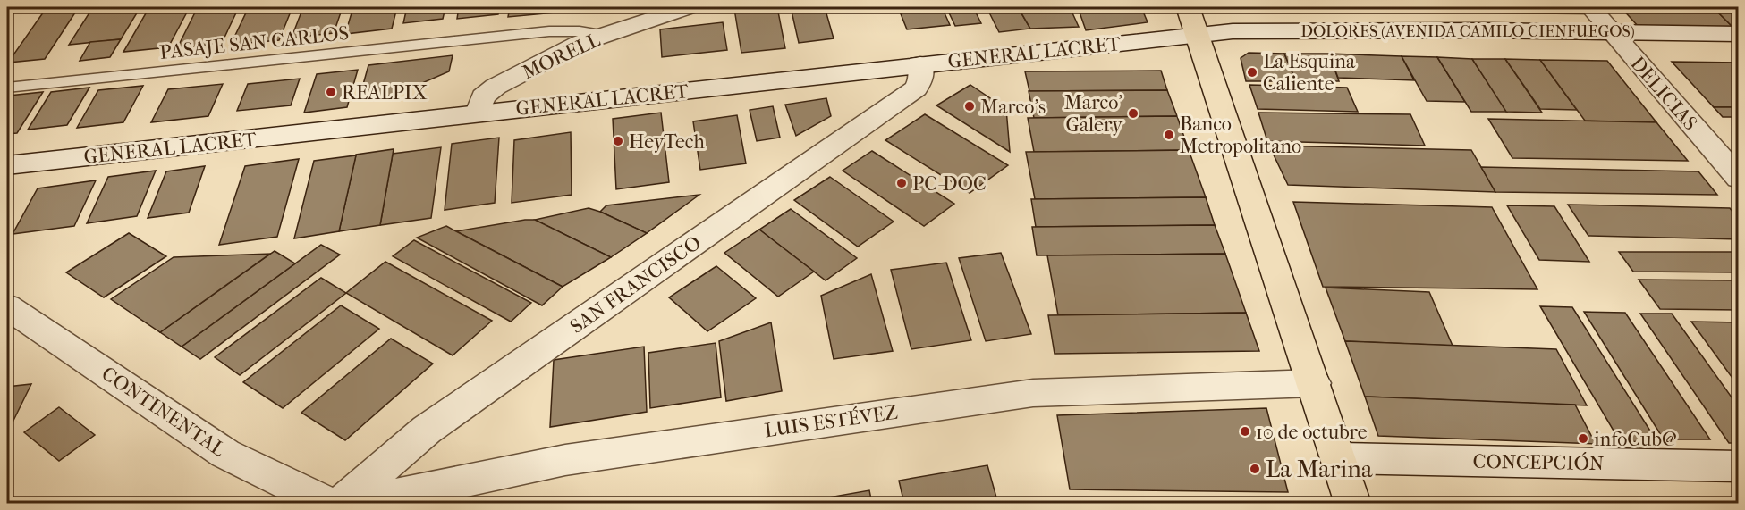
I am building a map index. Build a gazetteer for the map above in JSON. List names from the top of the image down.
{
  "streets": {
    "street": [
      "DOLORES (AVENIDA CAMILO CIENFUEGOS)",
      "GENERAL LACRET",
      "MORELL",
      "DELICIAS",
      "SAN FRANCISCO",
      "CONTINENTAL",
      "LUIS ESTÉVEZ",
      "CONCEPCIÓN"
    ],
    "lane": ["PASAJE SAN CARLOS"]
  },
  "crossings": [
    ["DOLORES (AVENIDA CAMILO CIENFUEGOS)", "GENERAL LACRET"],
    ["DOLORES (AVENIDA CAMILO CIENFUEGOS)", "DELICIAS"],
    ["PASAJE SAN CARLOS", "MORELL"],
    ["GENERAL LACRET", "MORELL"],
    ["GENERAL LACRET", "SAN FRANCISCO"]
  ],
  "places": [
    "La Esquina Caliente",
    "REALPIX",
    "Marco's",
    "Marco' Galery",
    "Banco Metropolitano",
    "HeyTech",
    "PC-DOC",
    "10 de octubre",
    "infoCub@",
    "La Marina"
  ]
}
